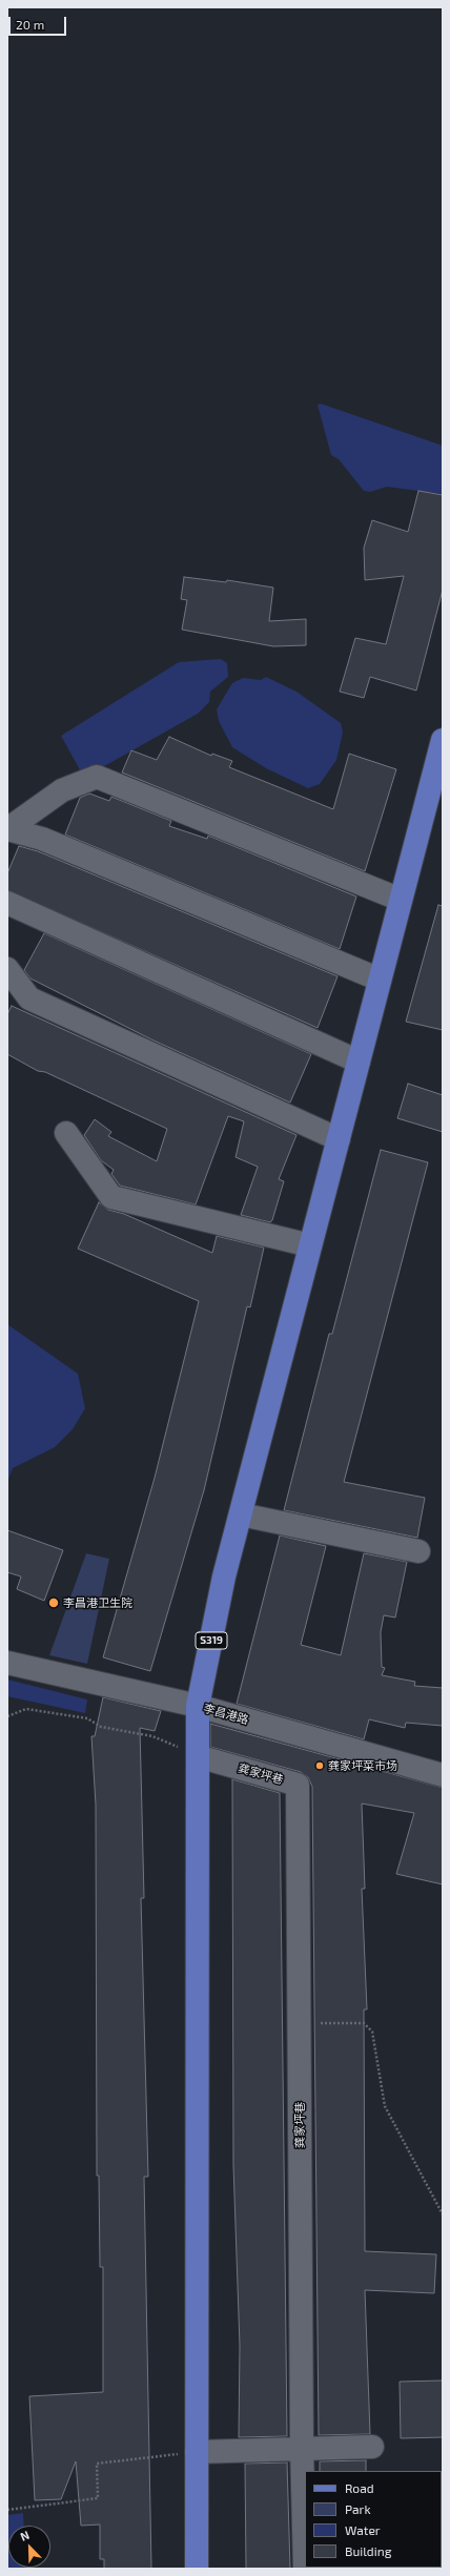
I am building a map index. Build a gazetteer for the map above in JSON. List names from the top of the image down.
{
  "streets": {
    "main road": ["S319"],
    "street": ["李昌港路", "龚家坪巷"]
  },
  "crossings": [
    ["S319", "李昌港路"],
    ["S319", "龚家坪巷"]
  ],
  "places": ["李昌港卫生院", "龚家坪菜市场"],
  "legend": [
    "Road",
    "Park",
    "Water",
    "Building"
  ],
  "scale_bar": "20 m",
  "north": "top left"
}
